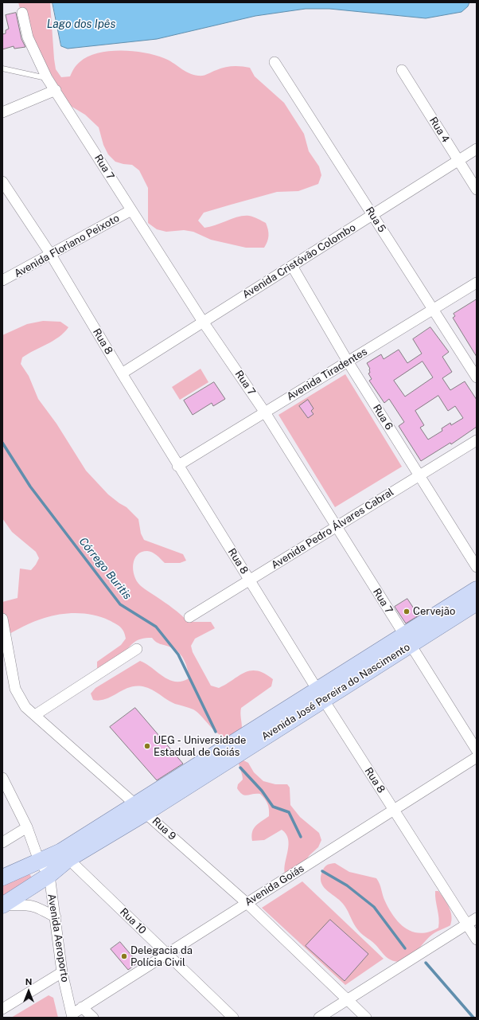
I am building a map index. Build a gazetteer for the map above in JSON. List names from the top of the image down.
{
  "streets": {
    "main road": ["Avenida José Pereira do Nascimento"],
    "street": [
      "Rua 4",
      "Rua 7",
      "Rua 5",
      "Avenida Floriano Peixoto",
      "Avenida Cristóvão Colombo",
      "Rua 8",
      "Avenida Tiradentes",
      "Rua 6",
      "Avenida Pedro Álvares Cabral",
      "Rua 9",
      "Avenida Goiás",
      "Rua 10",
      "Avenida Aeroporto"
    ]
  },
  "crossings": [
    ["Rua 4", "Avenida Cristóvão Colombo"],
    ["Rua 7", "Avenida Floriano Peixoto"],
    ["Rua 7", "Avenida Cristóvão Colombo"],
    ["Rua 7", "Avenida Tiradentes"],
    ["Rua 7", "Avenida Pedro Álvares Cabral"],
    ["Rua 7", "Avenida José Pereira do Nascimento"],
    ["Rua 5", "Avenida Cristóvão Colombo"],
    ["Rua 5", "Avenida Tiradentes"],
    ["Avenida Floriano Peixoto", "Rua 8"],
    ["Avenida Cristóvão Colombo", "Rua 8"],
    ["Avenida Cristóvão Colombo", "Rua 6"],
    ["Rua 8", "Avenida Tiradentes"],
    ["Rua 8", "Avenida Pedro Álvares Cabral"],
    ["Rua 8", "Avenida José Pereira do Nascimento"],
    ["Rua 8", "Avenida Goiás"],
    ["Avenida Tiradentes", "Rua 6"],
    ["Rua 6", "Avenida Pedro Álvares Cabral"],
    ["Avenida José Pereira do Nascimento", "Rua 9"],
    ["Avenida José Pereira do Nascimento", "Rua 10"],
    ["Avenida José Pereira do Nascimento", "Avenida Aeroporto"],
    ["Rua 9", "Avenida Goiás"],
    ["Avenida Goiás", "Rua 10"],
    ["Avenida Goiás", "Avenida Aeroporto"]
  ],
  "water": ["Lago dos Ipês", "Córrego Buritis"],
  "places": ["Cervejão", "UEG - Universidade Estadual de Goiás", "Delegacia da Polícia Civil"],
  "north": "top"
}
